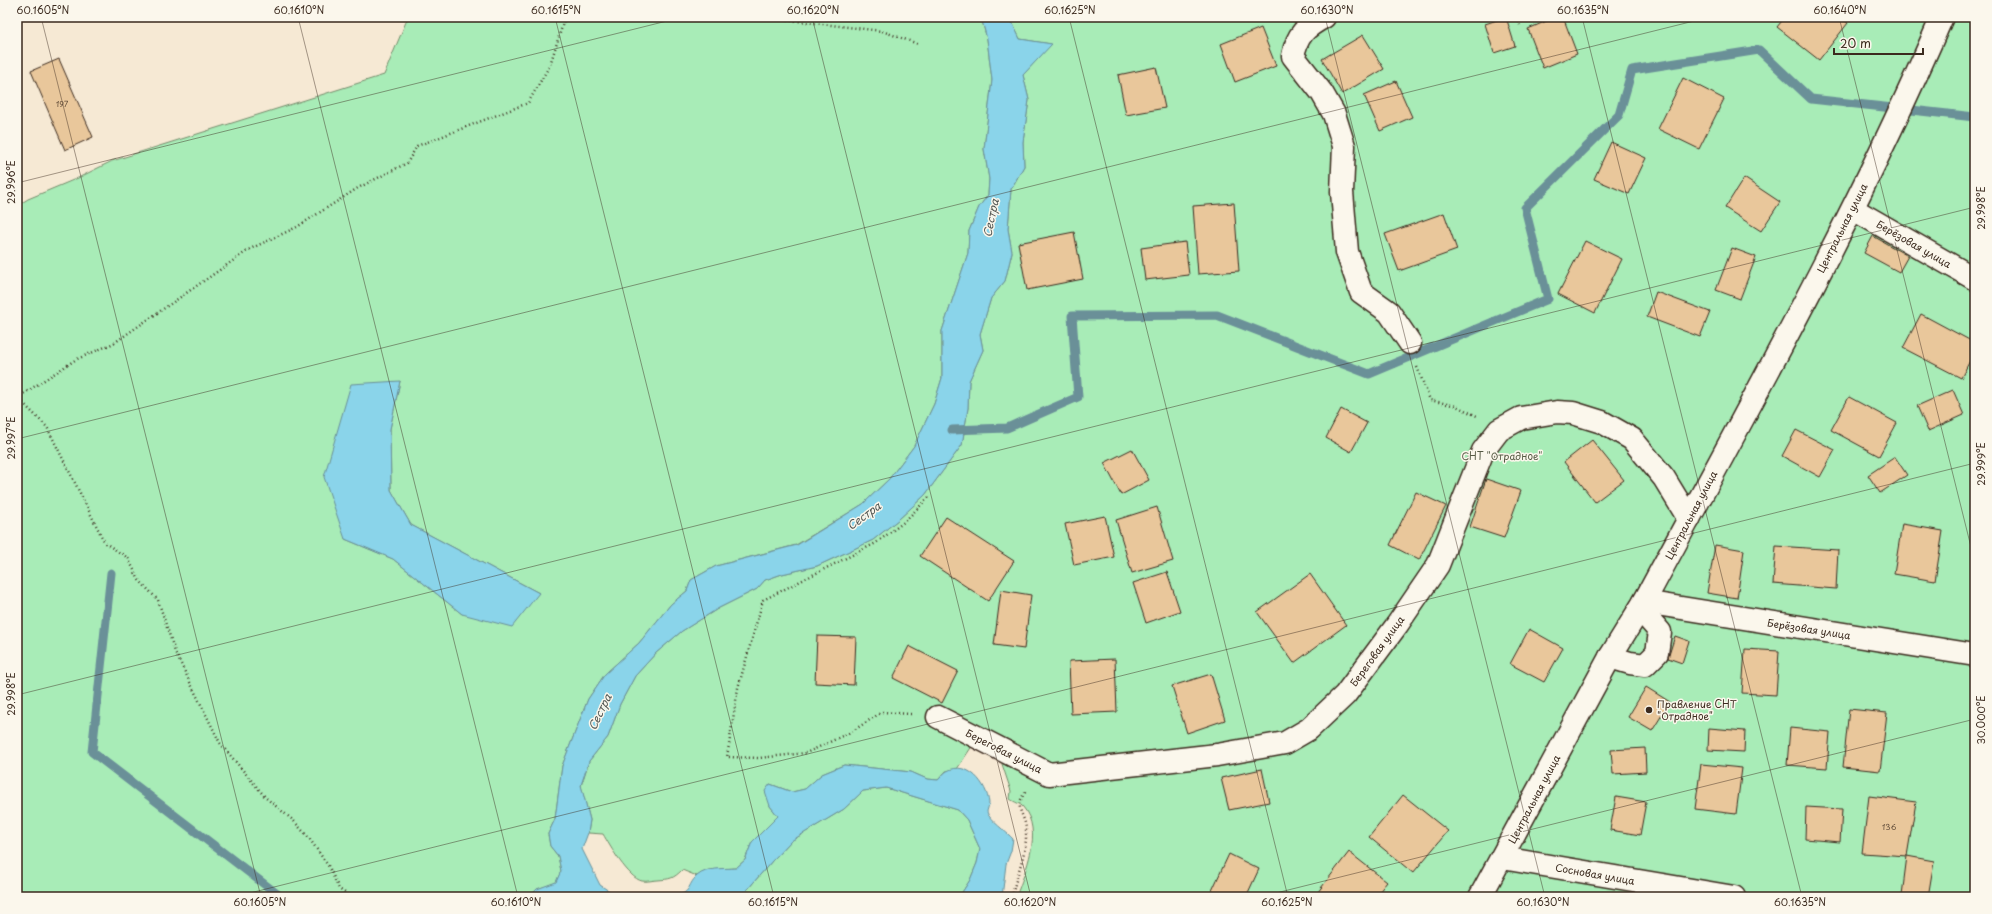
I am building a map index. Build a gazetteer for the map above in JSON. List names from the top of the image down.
{
  "streets": {
    "street": [
      "Центральная улица",
      "Берёзовая улица",
      "Береговая улица",
      "Сосновая улица"
    ]
  },
  "crossings": [
    ["Центральная улица", "Берёзовая улица"],
    ["Центральная улица", "Береговая улица"],
    ["Центральная улица", "Сосновая улица"]
  ],
  "water": ["Сестра"],
  "parks": ["СНТ \"Отрадное\""],
  "places": ["Правление СНТ \"Отрадное\""],
  "house_numbers": ["197", "136"],
  "scale_bar": "20 m",
  "coordinates": [
    "60.1605°N",
    "60.1610°N",
    "60.1615°N",
    "60.1620°N",
    "60.1625°N",
    "60.1630°N",
    "60.1635°N",
    "60.1640°N",
    "29.996°E",
    "29.998°E",
    "29.997°E",
    "29.999°E",
    "30.000°E"
  ]
}
